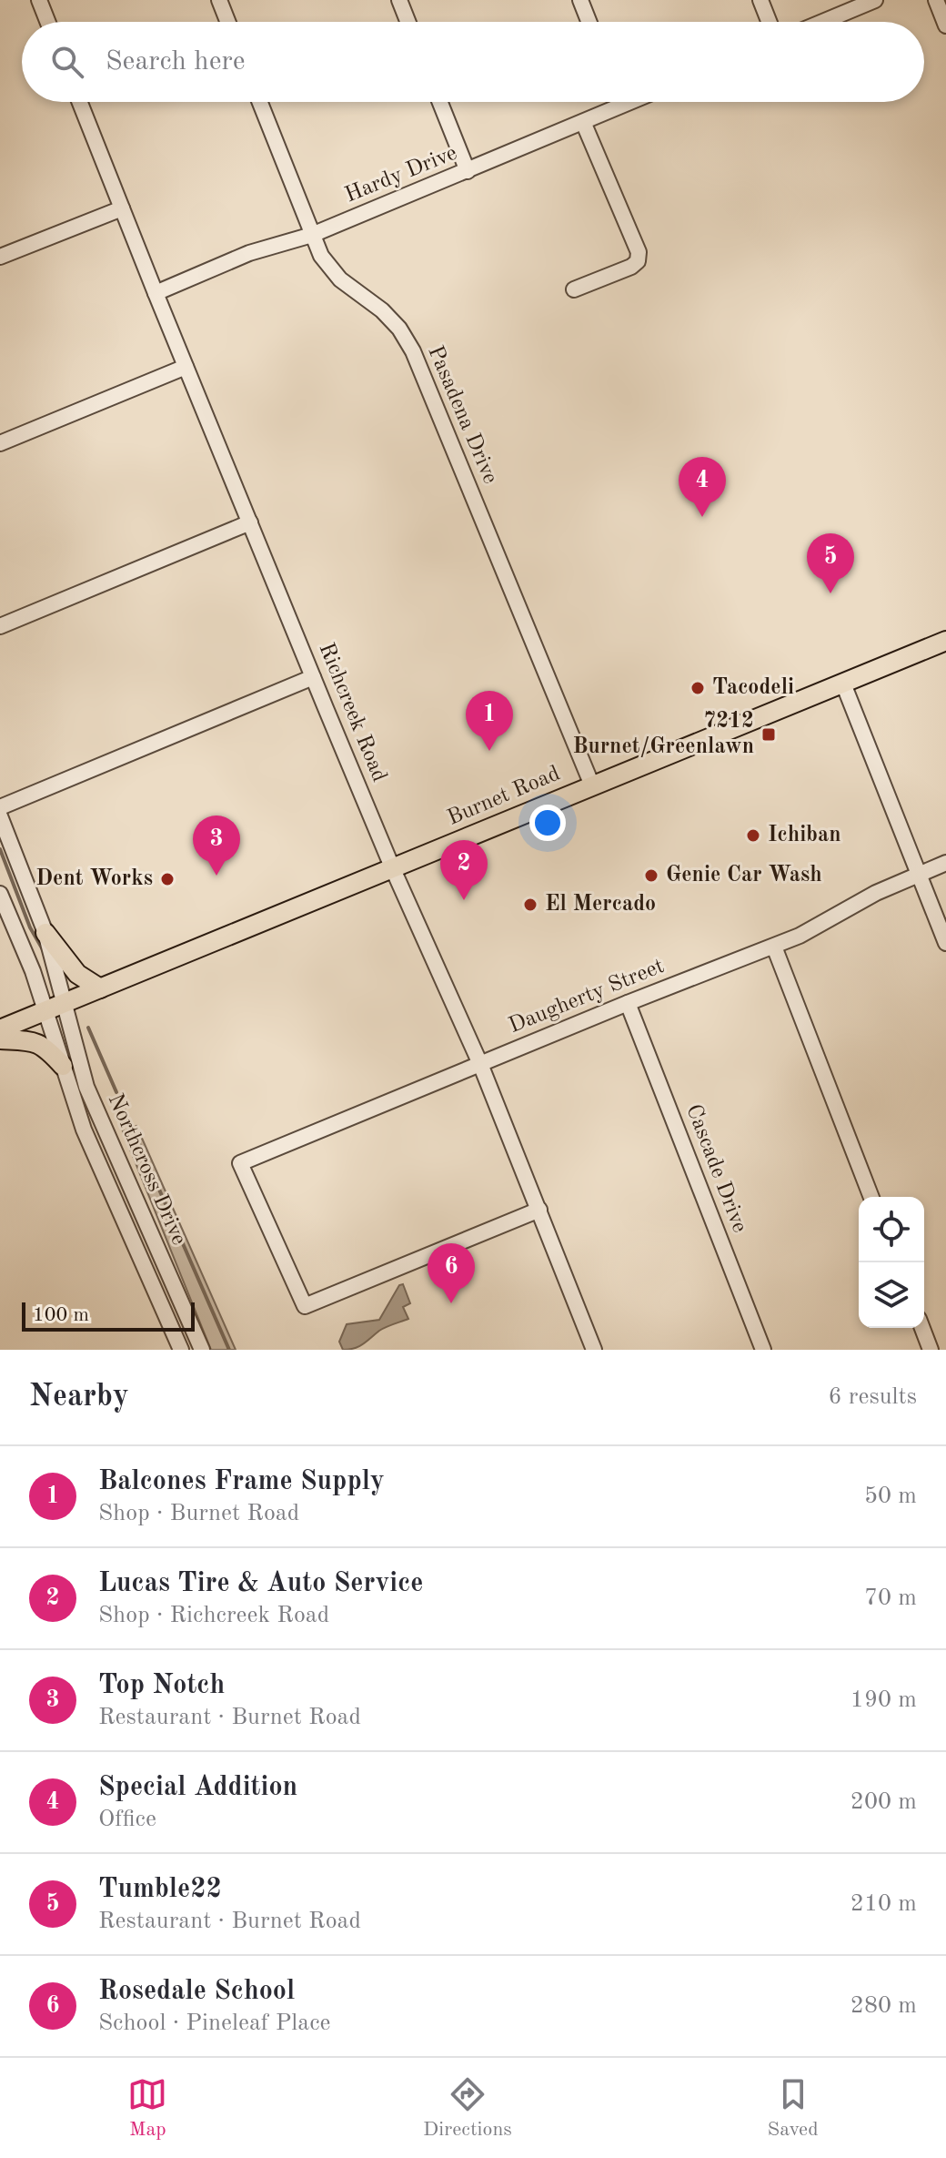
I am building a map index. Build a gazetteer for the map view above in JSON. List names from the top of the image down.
{
  "streets": {
    "main road": ["Burnet Road"],
    "street": [
      "Hardy Drive",
      "Pasadena Drive",
      "Richcreek Road",
      "Daugherty Street",
      "Cascade Drive",
      "Northcross Drive"
    ]
  },
  "crossings": [
    ["Hardy Drive", "Pasadena Drive"],
    ["Hardy Drive", "Richcreek Road"],
    ["Pasadena Drive", "Burnet Road"],
    ["Richcreek Road", "Burnet Road"],
    ["Richcreek Road", "Daugherty Street"],
    ["Burnet Road", "Northcross Drive"],
    ["Daugherty Street", "Cascade Drive"]
  ],
  "places": {
    "other": [
      "Tacodeli",
      "Ichiban",
      "Genie Car Wash",
      "Dent Works",
      "El Mercado"
    ],
    "transit": ["7212 Burnet/Greenlawn"]
  },
  "scale_bar": "100 m",
  "page": {
    "search": "Search here",
    "pins": [
      "4",
      "5",
      "1",
      "3",
      "2",
      "6"
    ],
    "scale": "100 m",
    "heading": ["Nearby", "6 results"],
    "list": [
      {
        "mark": "1",
        "name": "Balcones Frame Supply",
        "note": "Shop · Burnet Road",
        "value": "50 m"
      },
      {
        "mark": "2",
        "name": "Lucas Tire & Auto Service",
        "note": "Shop · Richcreek Road",
        "value": "70 m"
      },
      {
        "mark": "3",
        "name": "Top Notch",
        "note": "Restaurant · Burnet Road",
        "value": "190 m"
      },
      {
        "mark": "4",
        "name": "Special Addition",
        "note": "Office",
        "value": "200 m"
      },
      {
        "mark": "5",
        "name": "Tumble22",
        "note": "Restaurant · Burnet Road",
        "value": "210 m"
      },
      {
        "mark": "6",
        "name": "Rosedale School",
        "note": "School · Pineleaf Place",
        "value": "280 m"
      }
    ],
    "nav": ["Map", "Directions", "Saved"]
  }
}
